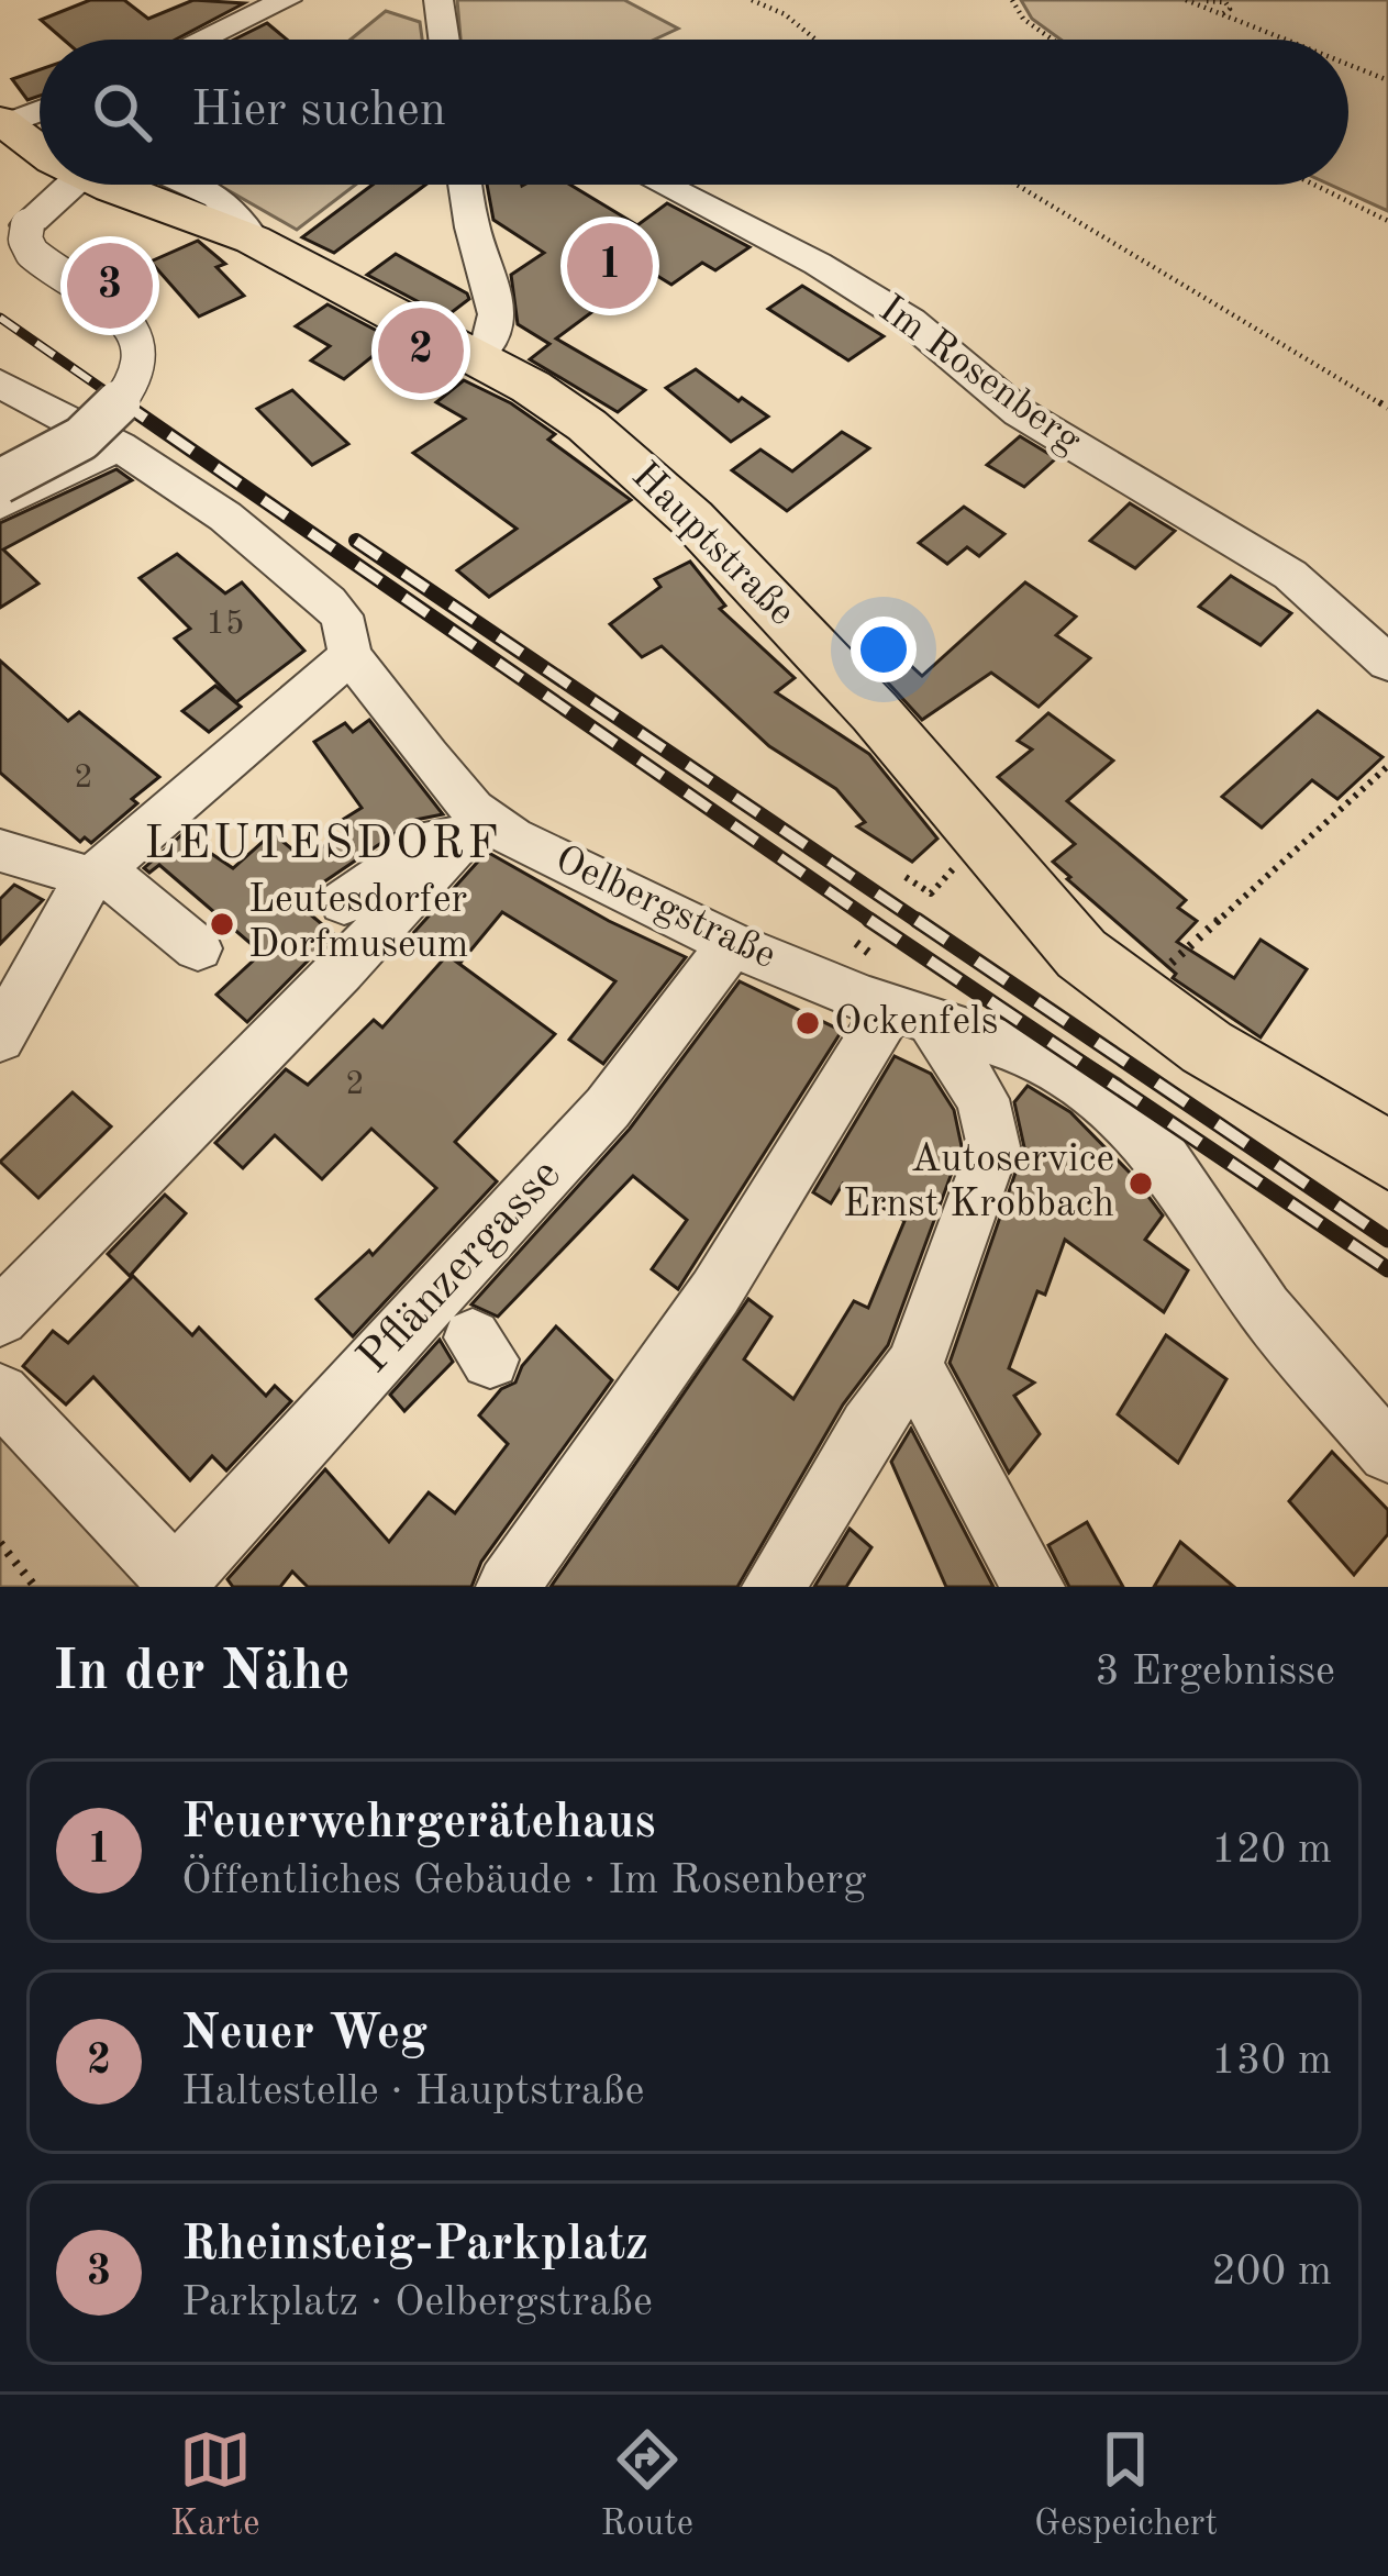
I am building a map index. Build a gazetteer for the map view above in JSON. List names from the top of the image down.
{
  "streets": {
    "main road": ["Hauptstraße"],
    "street": ["Im Rosenberg", "Oelbergstraße", "Pflänzergasse"]
  },
  "crossings": [
    ["Oelbergstraße", "Pflänzergasse"]
  ],
  "districts": ["LEUTESDORF"],
  "places": ["Leutesdorfer Dorfmuseum", "Ockenfels", "Autoservice Ernst Krobbach"],
  "house_numbers": ["15", "2", "2"],
  "page": {
    "search": "Hier suchen",
    "pins": ["1", "3", "2"],
    "heading": ["In der Nähe", "3 Ergebnisse"],
    "list": [
      {
        "mark": "1",
        "name": "Feuerwehrgerätehaus",
        "note": "Öffentliches Gebäude · Im Rosenberg",
        "value": "120 m"
      },
      {
        "mark": "2",
        "name": "Neuer Weg",
        "note": "Haltestelle · Hauptstraße",
        "value": "130 m"
      },
      {
        "mark": "3",
        "name": "Rheinsteig-Parkplatz",
        "note": "Parkplatz · Oelbergstraße",
        "value": "200 m"
      }
    ],
    "nav": ["Karte", "Route", "Gespeichert"]
  }
}
